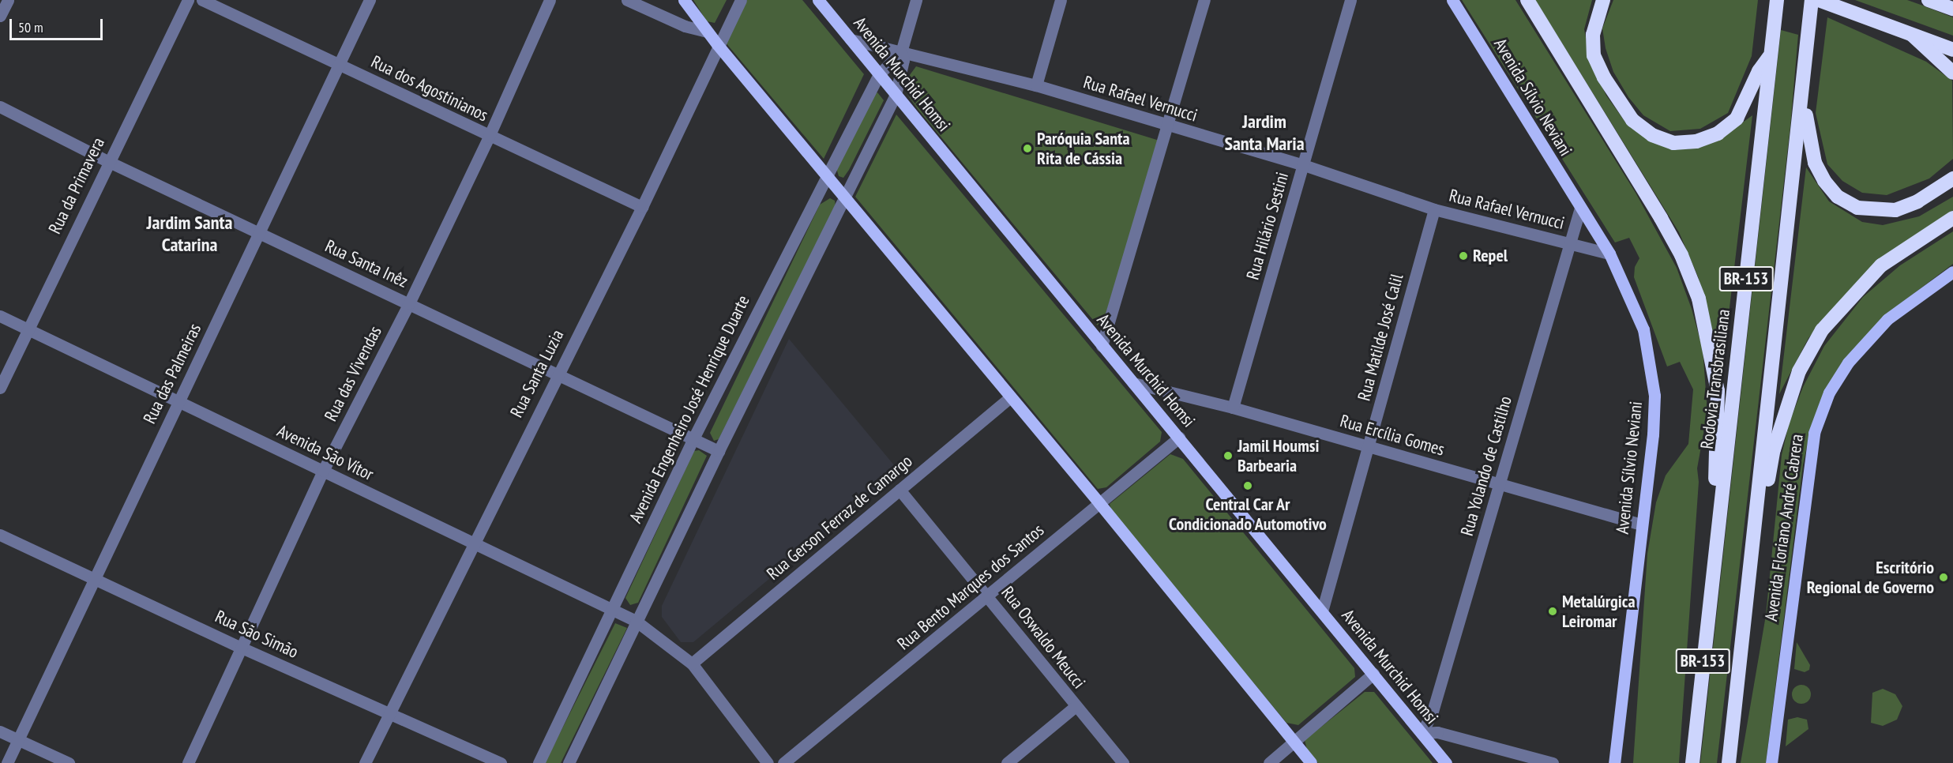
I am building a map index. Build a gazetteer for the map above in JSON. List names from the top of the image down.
{
  "streets": {
    "highway": ["BR-153", "Rodovia Transbrasiliana"],
    "main road": ["Avenida Murchid Homsi", "Avenida Sílvio Neviani", "Avenida Floriano André Cabrera"],
    "street": [
      "Rua dos Agostinianos",
      "Rua Rafael Vernucci",
      "Rua da Primavera",
      "Rua Hilário Sestini",
      "Rua Santa Inêz",
      "Rua Matilde José Calil",
      "Rua das Palmeiras",
      "Rua das Vivendas",
      "Rua Santa Luzia",
      "Avenida Engenheiro José Henrique Duarte",
      "Rua Ercília Gomes",
      "Avenida São Vítor",
      "Rua Yolando de Castilho",
      "Rua Gerson Ferraz de Camargo",
      "Rua Bento Marques dos Santos",
      "Rua São Simão",
      "Rua Oswaldo Meucci"
    ]
  },
  "crossings": [
    ["Avenida Murchid Homsi", "Rua Rafael Vernucci"],
    ["Avenida Murchid Homsi", "Rua Matilde José Calil"],
    ["Avenida Murchid Homsi", "Avenida Engenheiro José Henrique Duarte"],
    ["Avenida Murchid Homsi", "Rua Ercília Gomes"],
    ["Avenida Murchid Homsi", "Rua Yolando de Castilho"],
    ["Avenida Murchid Homsi", "Rua Bento Marques dos Santos"],
    ["Rua dos Agostinianos", "Rua das Palmeiras"],
    ["Rua dos Agostinianos", "Rua das Vivendas"],
    ["Rua dos Agostinianos", "Rua Santa Luzia"],
    ["Avenida Sílvio Neviani", "Rua Rafael Vernucci"],
    ["Avenida Sílvio Neviani", "Rua Ercília Gomes"],
    ["Avenida Sílvio Neviani", "Rua Yolando de Castilho"],
    ["Rua Rafael Vernucci", "Rua Hilário Sestini"],
    ["Rua Rafael Vernucci", "Rua Matilde José Calil"],
    ["Rua Rafael Vernucci", "Avenida Engenheiro José Henrique Duarte"],
    ["Rua Rafael Vernucci", "Rua Yolando de Castilho"],
    ["Rua da Primavera", "Rua Santa Inêz"],
    ["Rua da Primavera", "Avenida São Vítor"],
    ["Rua Hilário Sestini", "Rua Ercília Gomes"],
    ["Rua Santa Inêz", "Rua das Palmeiras"],
    ["Rua Santa Inêz", "Rua das Vivendas"],
    ["Rua Santa Inêz", "Rua Santa Luzia"],
    ["Rua Santa Inêz", "Avenida Engenheiro José Henrique Duarte"],
    ["Rua Matilde José Calil", "Rua Ercília Gomes"],
    ["Rua das Palmeiras", "Avenida São Vítor"],
    ["Rua das Palmeiras", "Rua São Simão"],
    ["Rua das Vivendas", "Avenida São Vítor"],
    ["Rua das Vivendas", "Rua São Simão"],
    ["Rua Santa Luzia", "Avenida São Vítor"],
    ["Rua Santa Luzia", "Rua São Simão"],
    ["Avenida Engenheiro José Henrique Duarte", "Avenida São Vítor"],
    ["Rua Ercília Gomes", "Rua Yolando de Castilho"],
    ["Avenida São Vítor", "Rua Gerson Ferraz de Camargo"],
    ["Rua Gerson Ferraz de Camargo", "Rua Oswaldo Meucci"],
    ["Rua Bento Marques dos Santos", "Rua Oswaldo Meucci"]
  ],
  "districts": ["Jardim Santa Maria", "Jardim Santa Catarina"],
  "places": [
    "Paróquia Santa Rita de Cássia",
    "Repel",
    "Jamil Houmsi Barbearia",
    "Central Car Ar Condicionado Automotivo",
    "Escritório Regional de Governo",
    "Metalúrgica Leiromar"
  ],
  "scale_bar": "50 m"
}
